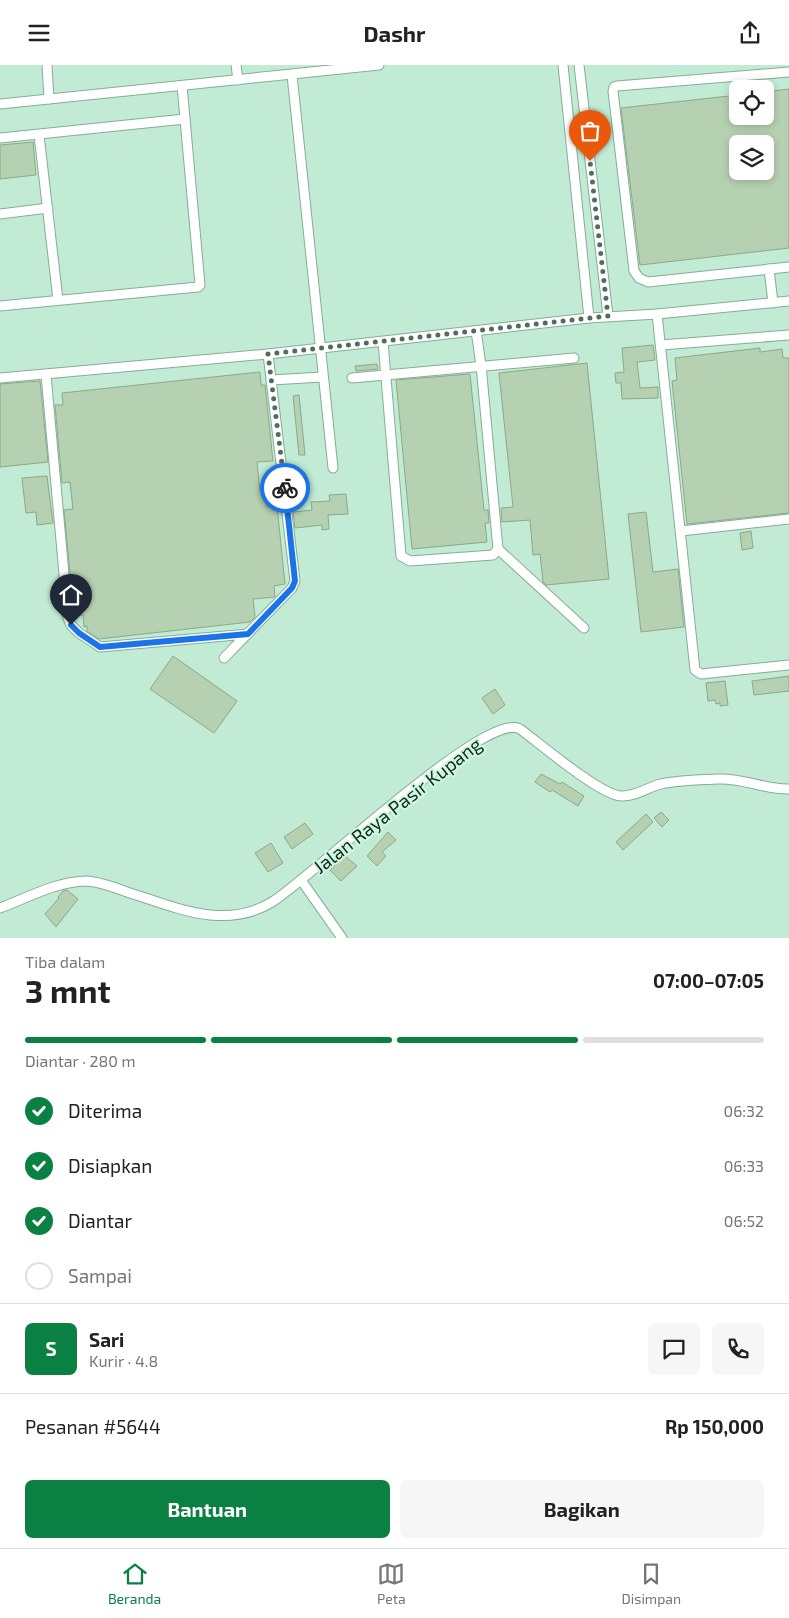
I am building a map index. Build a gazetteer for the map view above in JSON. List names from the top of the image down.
{
  "streets": {
    "street": ["Jalan Raya Pasir Kupang"]
  },
  "page": {
    "header": "Dashr",
    "heading": ["3 mnt", "Tiba dalam", "07:00–07:05"],
    "panel": [
      "Sari",
      "Kurir · 4.8",
      "Pesanan #5644",
      "Rp 150,000"
    ],
    "bar": "Diantar · 280 m",
    "list": [
      ["Diterima", "06:32"],
      ["Disiapkan", "06:33"],
      ["Diantar", "06:52"],
      "Sampai"
    ],
    "round": "S",
    "buttons": ["Bantuan", "Bagikan"],
    "tabs": ["Beranda", "Peta", "Disimpan"]
  }
}
